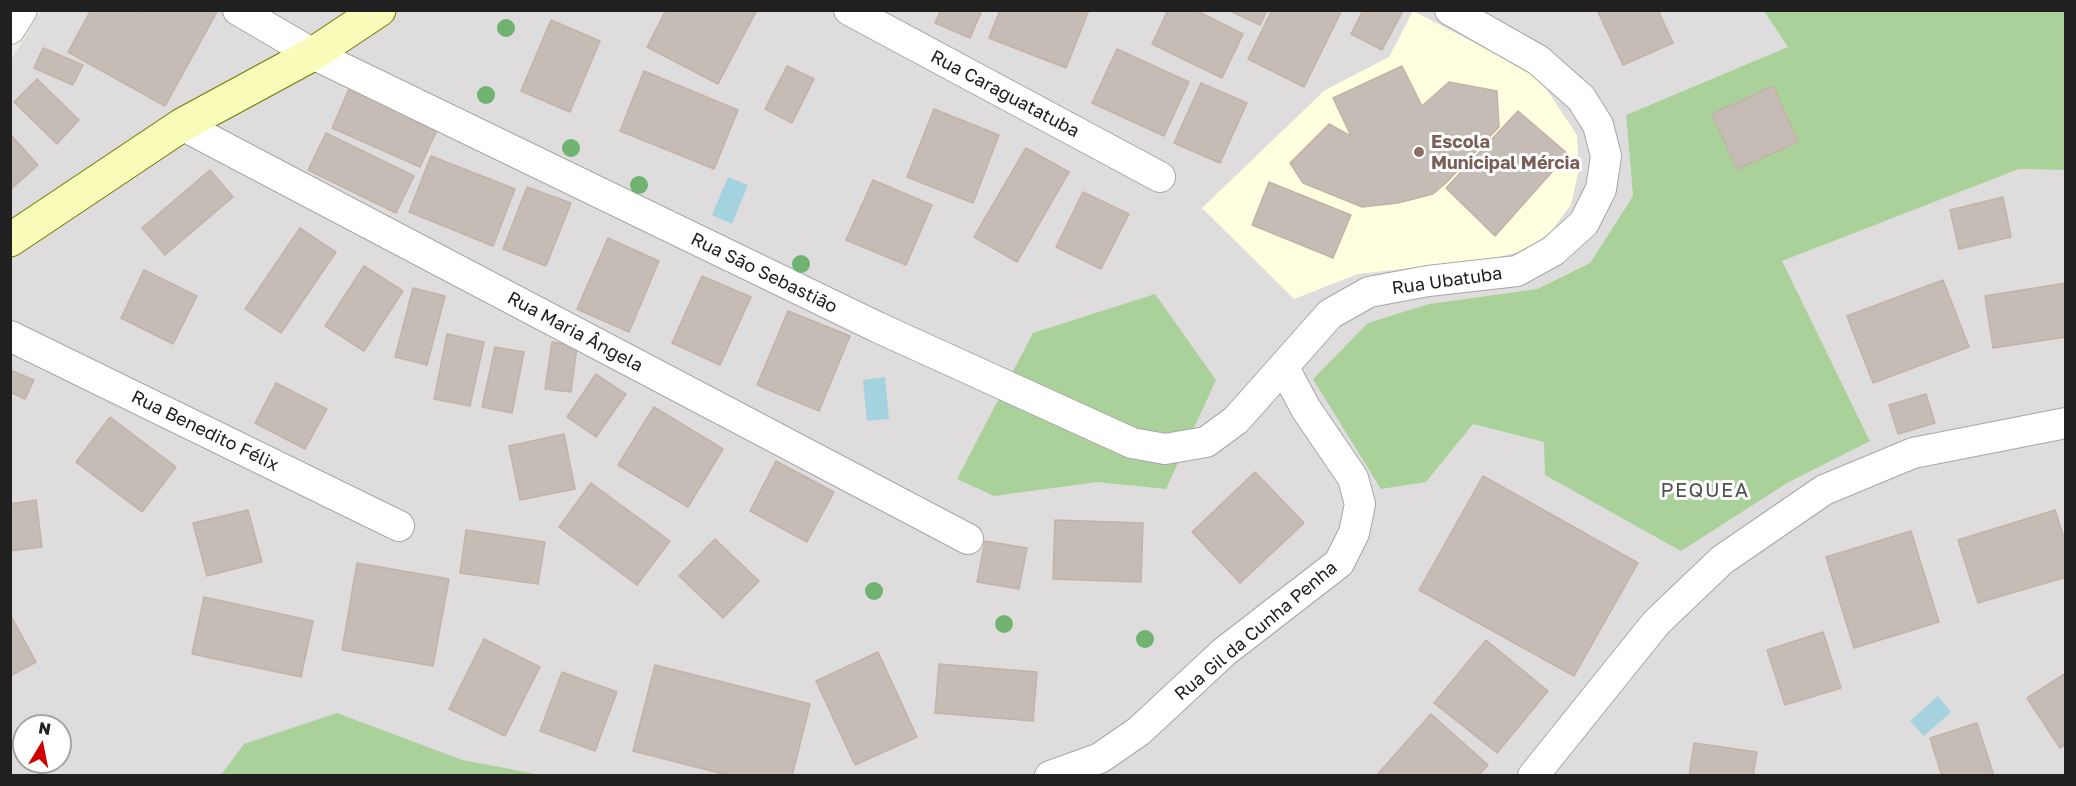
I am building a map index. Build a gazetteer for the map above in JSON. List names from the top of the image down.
{
  "streets": {
    "street": [
      "Rua Caraguatatuba",
      "Rua São Sebastião",
      "Rua Ubatuba",
      "Rua Maria Ângela",
      "Rua Benedito Félix",
      "Rua Gil da Cunha Penha"
    ]
  },
  "crossings": [
    ["Rua São Sebastião", "Rua Ubatuba"],
    ["Rua São Sebastião", "Rua Gil da Cunha Penha"],
    ["Rua Ubatuba", "Rua Gil da Cunha Penha"]
  ],
  "districts": ["PEQUEA"],
  "places": ["Escola Municipal Mércia"],
  "north": "top"
}
